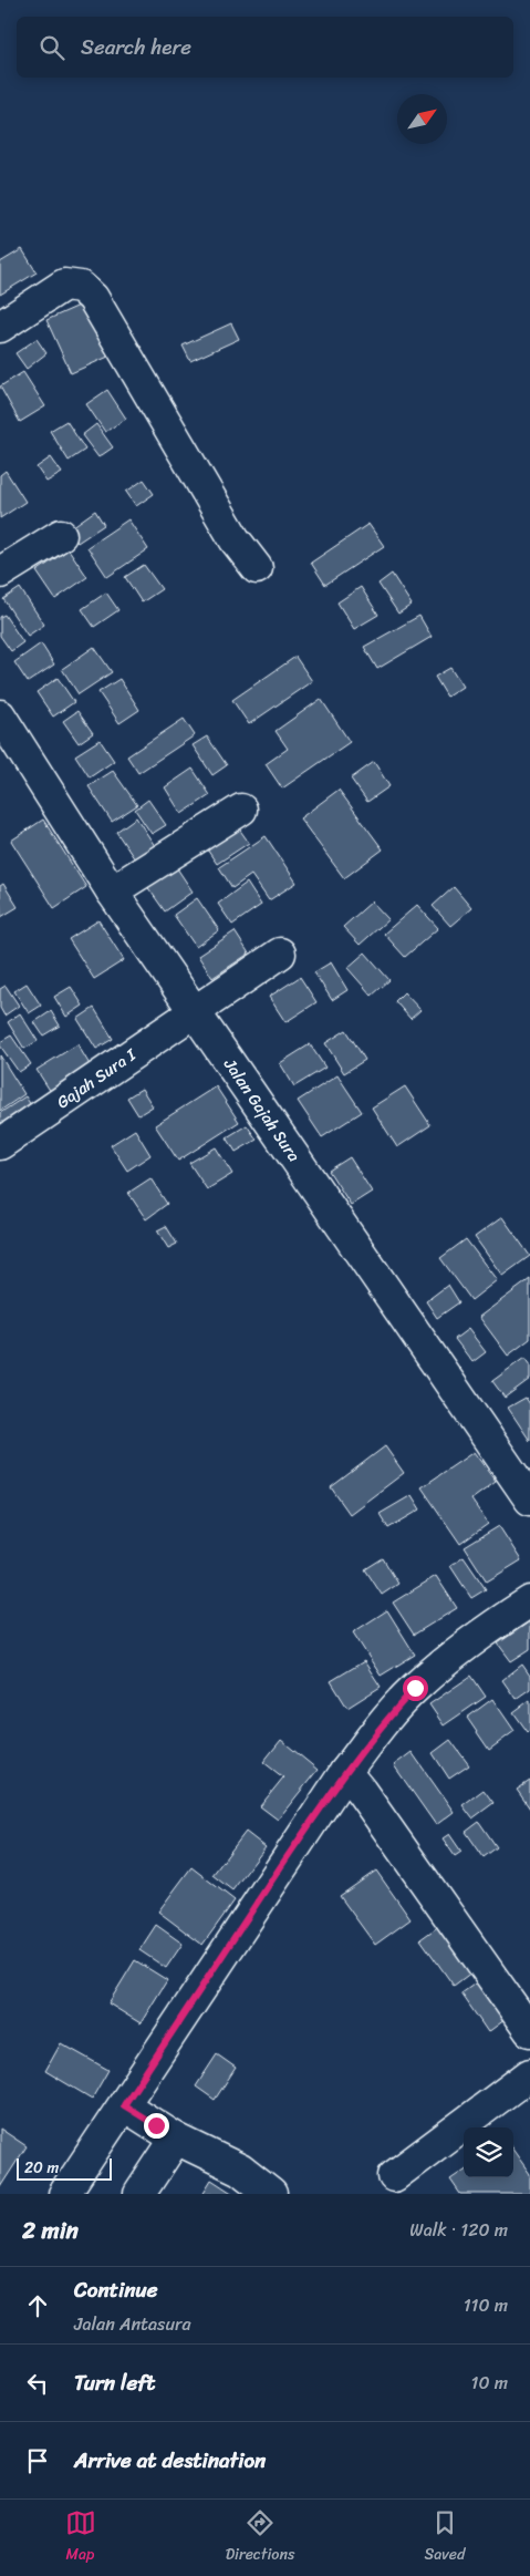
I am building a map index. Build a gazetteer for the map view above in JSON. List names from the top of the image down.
{
  "streets": {
    "street": ["Gajah Sura I", "Jalan Gajah Sura"]
  },
  "crossings": [
    ["Gajah Sura I", "Jalan Gajah Sura"]
  ],
  "scale_bar": "20 m",
  "north": "top right",
  "page": {
    "search": "Search here",
    "scale": "20 m",
    "heading": ["2 min", "Walk · 120 m"],
    "list": [
      ["Continue", "Jalan Antasura", "110 m"],
      ["Turn left", "10 m"],
      "Arrive at destination"
    ],
    "nav": ["Map", "Directions", "Saved"]
  }
}
